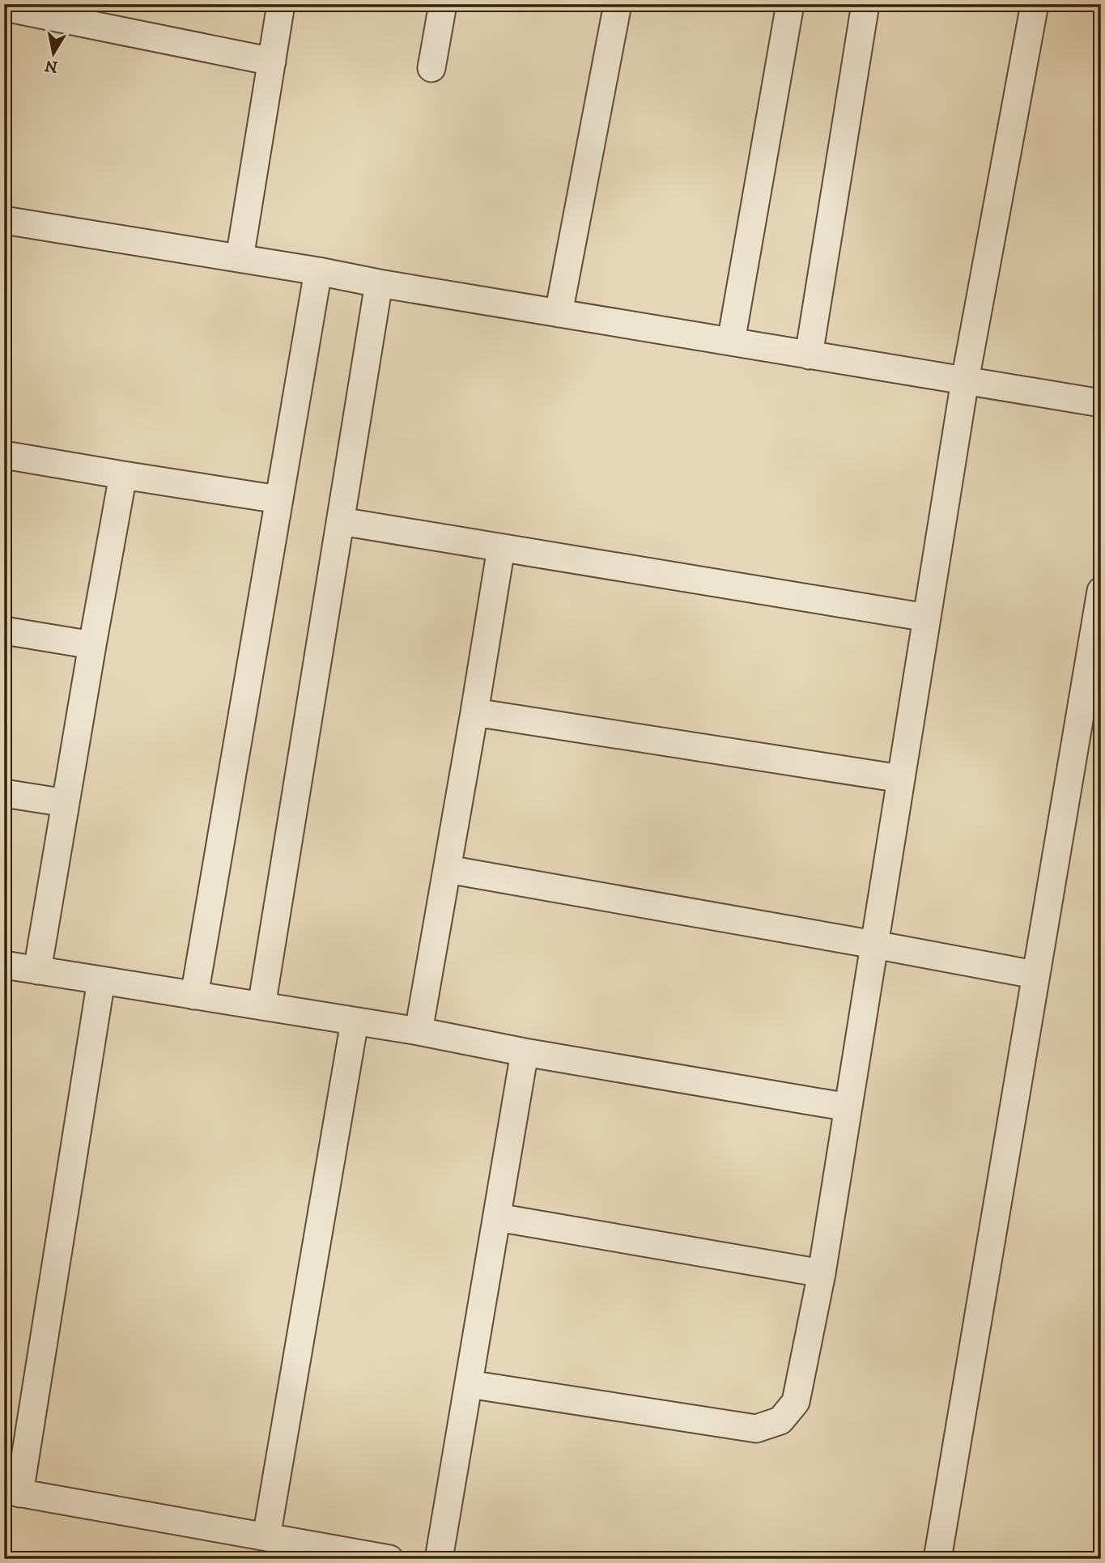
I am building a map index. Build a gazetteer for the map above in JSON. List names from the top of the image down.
{
  "north": "bottom"
}
